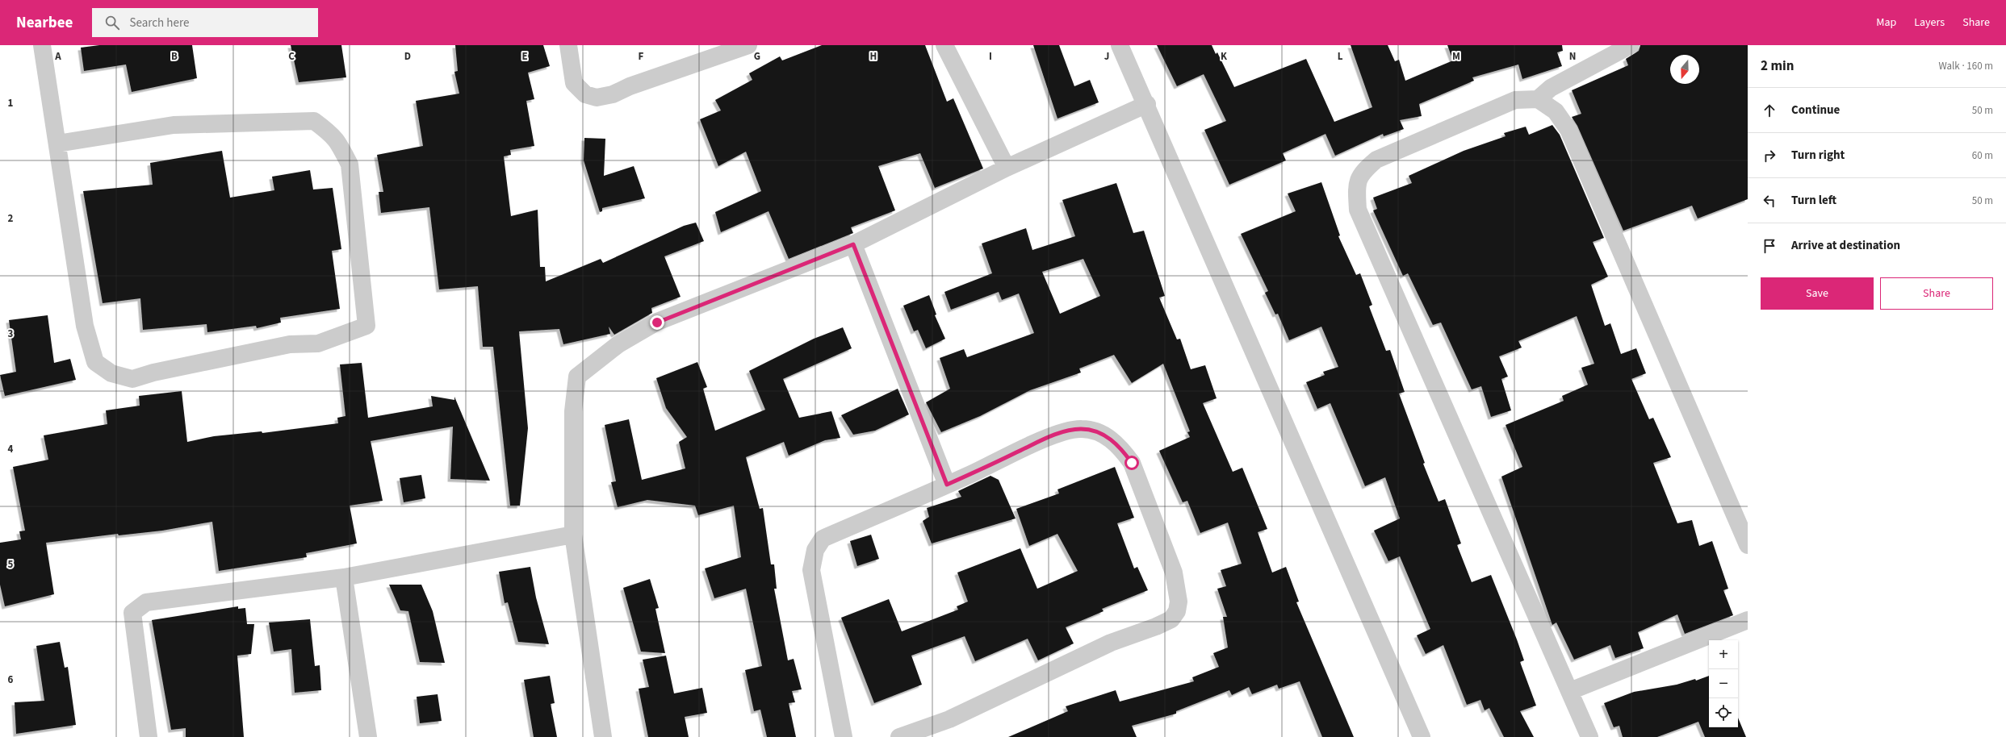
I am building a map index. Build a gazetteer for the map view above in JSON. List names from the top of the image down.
{
  "north": "bottom",
  "page": {
    "header": "Nearbee",
    "search": "Search here",
    "nav": ["Map", "Layers", "Share"],
    "heading": ["2 min", "Walk · 160 m"],
    "list": [
      ["Continue", "50 m"],
      ["Turn right", "60 m"],
      ["Turn left", "50 m"],
      "Arrive at destination"
    ],
    "buttons": ["Save", "Share"],
    "map_buttons": ["+", "−"]
  },
  "grid": {
    "columns": [
      "A",
      "B",
      "C",
      "D",
      "E",
      "F",
      "G",
      "H",
      "I",
      "J",
      "K",
      "L",
      "M",
      "N"
    ],
    "rows": [
      "1",
      "2",
      "3",
      "4",
      "5",
      "6"
    ]
  }
}
